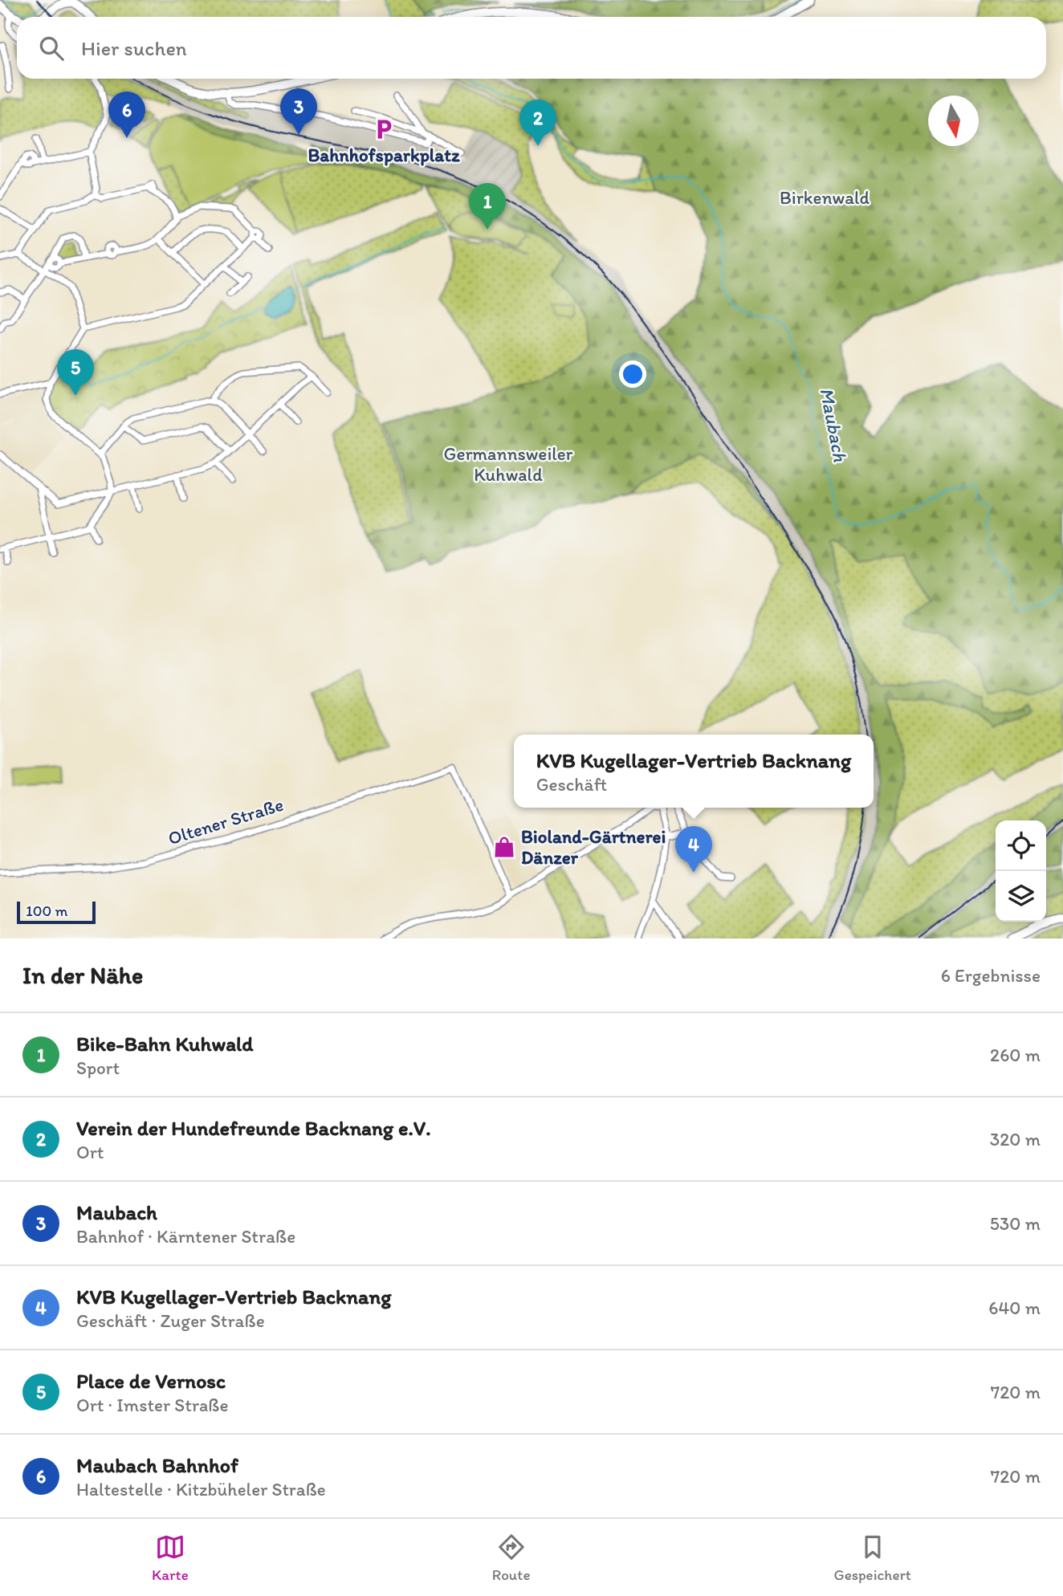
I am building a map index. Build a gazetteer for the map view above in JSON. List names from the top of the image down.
{
  "streets": {
    "street": ["Oltener Straße"]
  },
  "water": ["Maubach"],
  "parks": ["Birkenwald", "Germannsweiler Kuhwald"],
  "places": {
    "parking": ["Bahnhofsparkplatz"],
    "shop": ["Bioland-Gärtnerei Dänzer"]
  },
  "scale_bar": "100 m",
  "north": "bottom",
  "page": {
    "search": "Hier suchen",
    "pins": [
      "3",
      "6",
      "2",
      "1",
      "5",
      "4"
    ],
    "popup": ["KVB Kugellager-Vertrieb Backnang", "Geschäft"],
    "scale": "100 m",
    "heading": ["In der Nähe", "6 Ergebnisse"],
    "list": [
      {
        "mark": "1",
        "name": "Bike-Bahn Kuhwald",
        "note": "Sport",
        "value": "260 m"
      },
      {
        "mark": "2",
        "name": "Verein der Hundefreunde Backnang e.V.",
        "note": "Ort",
        "value": "320 m"
      },
      {
        "mark": "3",
        "name": "Maubach",
        "note": "Bahnhof · Kärntener Straße",
        "value": "530 m"
      },
      {
        "mark": "4",
        "name": "KVB Kugellager-Vertrieb Backnang",
        "note": "Geschäft · Zuger Straße",
        "value": "640 m"
      },
      {
        "mark": "5",
        "name": "Place de Vernosc",
        "note": "Ort · Imster Straße",
        "value": "720 m"
      },
      {
        "mark": "6",
        "name": "Maubach Bahnhof",
        "note": "Haltestelle · Kitzbüheler Straße",
        "value": "720 m"
      }
    ],
    "nav": ["Karte", "Route", "Gespeichert"]
  }
}
